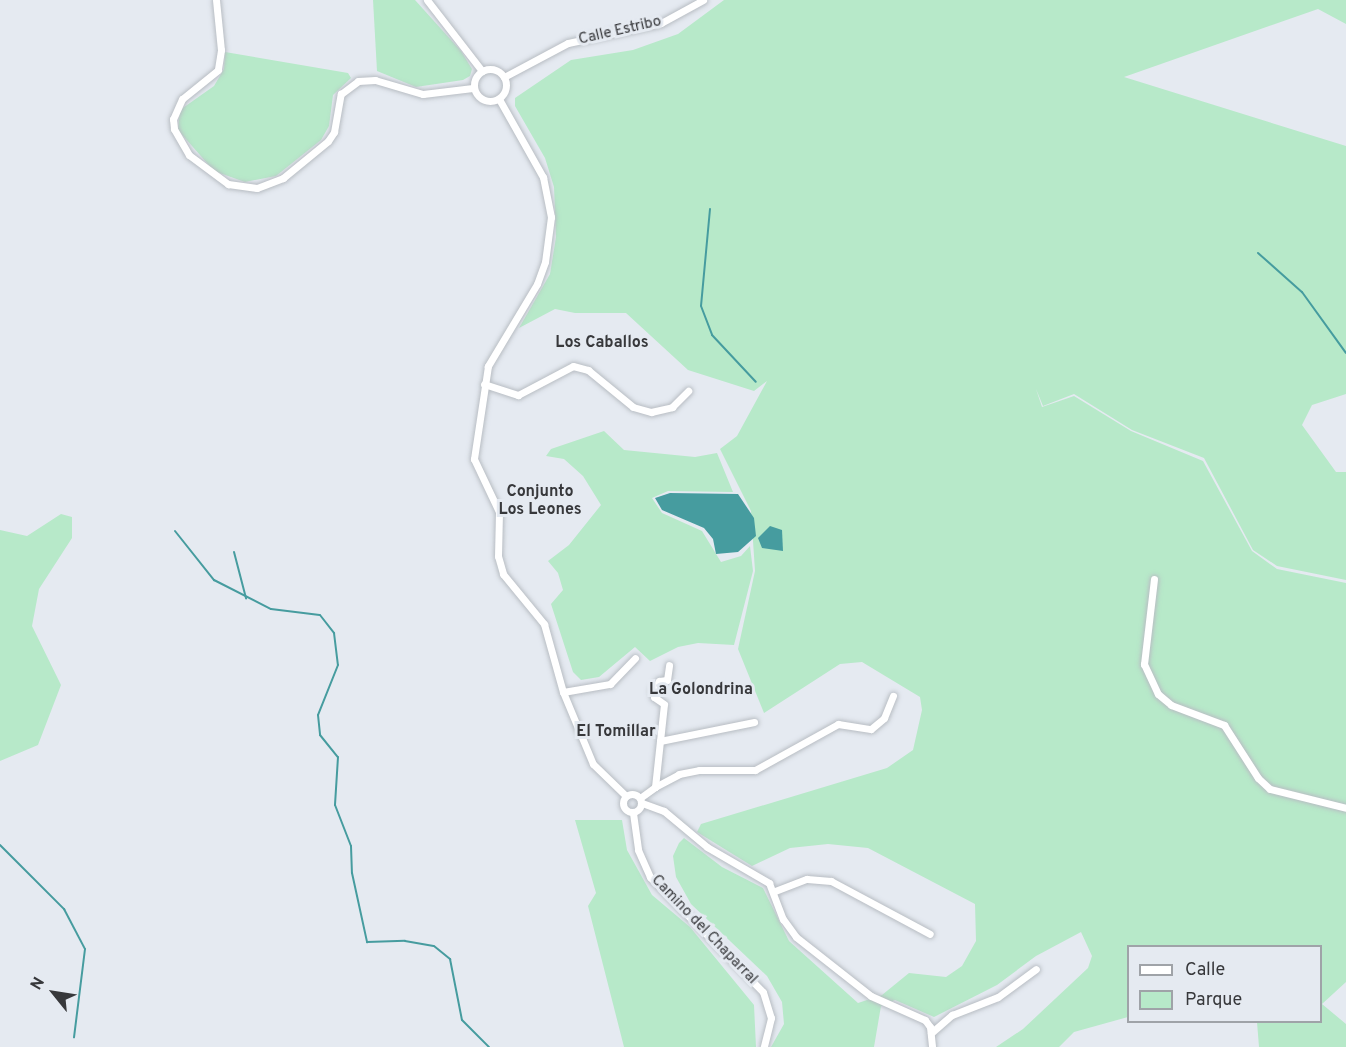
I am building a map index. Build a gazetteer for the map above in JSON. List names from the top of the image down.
{
  "streets": {
    "street": ["Calle Estribo", "Camino del Chaparral"]
  },
  "districts": [
    "Los Caballos",
    "Conjunto Los Leones",
    "La Golondrina",
    "El Tomillar"
  ],
  "legend": ["Calle", "Parque"],
  "north": "top left"
}
